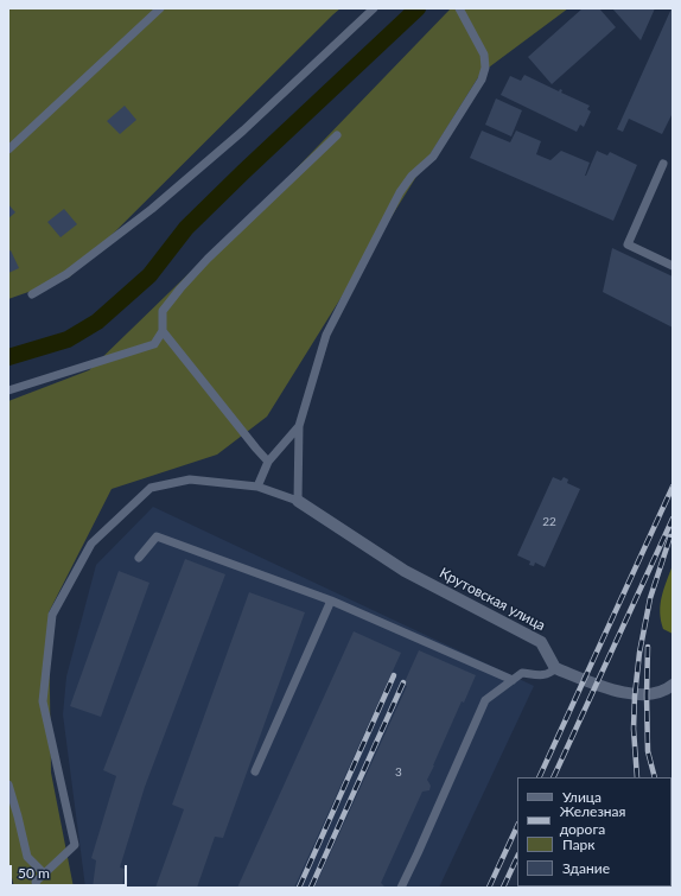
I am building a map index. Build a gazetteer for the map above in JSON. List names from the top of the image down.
{
  "streets": {
    "street": ["Крутовская улица"]
  },
  "house_numbers": ["22", "3"],
  "legend": [
    "Улица",
    "Железная дорога",
    "Парк",
    "Здание"
  ],
  "scale_bar": "50 m"
}
